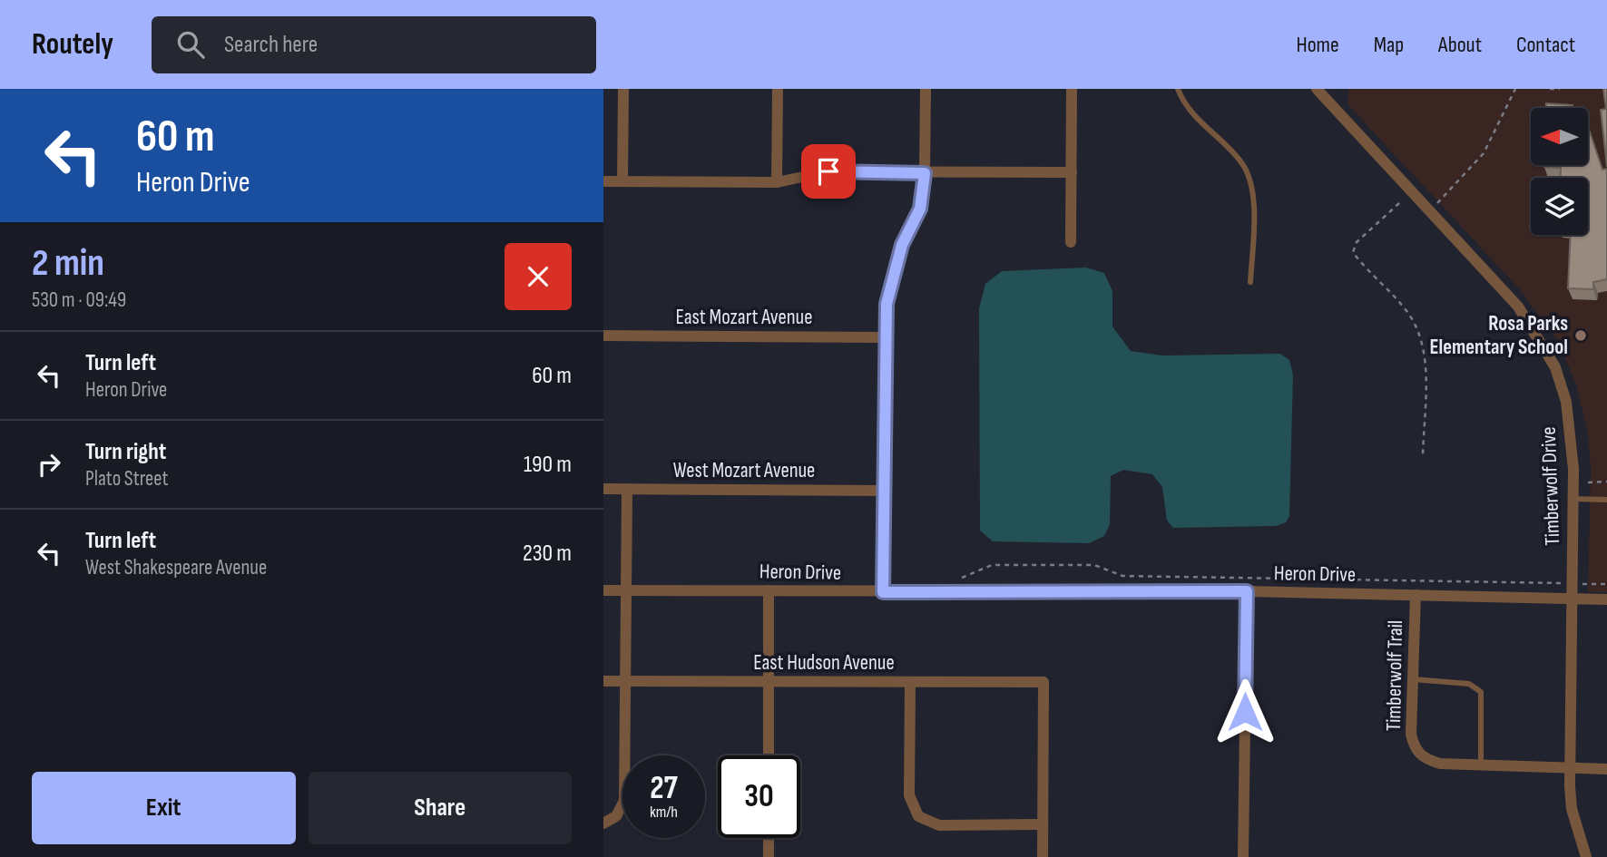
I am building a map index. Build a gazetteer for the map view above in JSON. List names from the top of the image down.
{
  "streets": {
    "street": [
      "East Mozart Avenue",
      "West Mozart Avenue",
      "Timberwolf Drive",
      "Heron Drive",
      "East Hudson Avenue",
      "Timberwolf Trail"
    ]
  },
  "crossings": [
    ["Timberwolf Drive", "Heron Drive"],
    ["Timberwolf Drive", "Timberwolf Trail"],
    ["Heron Drive", "Timberwolf Trail"]
  ],
  "places": ["Rosa Parks Elementary School"],
  "north": "left",
  "page": {
    "header": "Routely",
    "search": "Search here",
    "nav": [
      "Home",
      "Map",
      "About",
      "Contact"
    ],
    "turn": ["60 m", "Heron Drive"],
    "heading": ["2 min", "530 m · 09:49"],
    "list": [
      {
        "name": "Turn left",
        "note": "Heron Drive",
        "value": "60 m"
      },
      {
        "name": "Turn right",
        "note": "Plato Street",
        "value": "190 m"
      },
      {
        "name": "Turn left",
        "note": "West Shakespeare Avenue",
        "value": "230 m"
      }
    ],
    "speed": "27 km/h",
    "limit": "30",
    "buttons": ["Exit", "Share"]
  }
}
